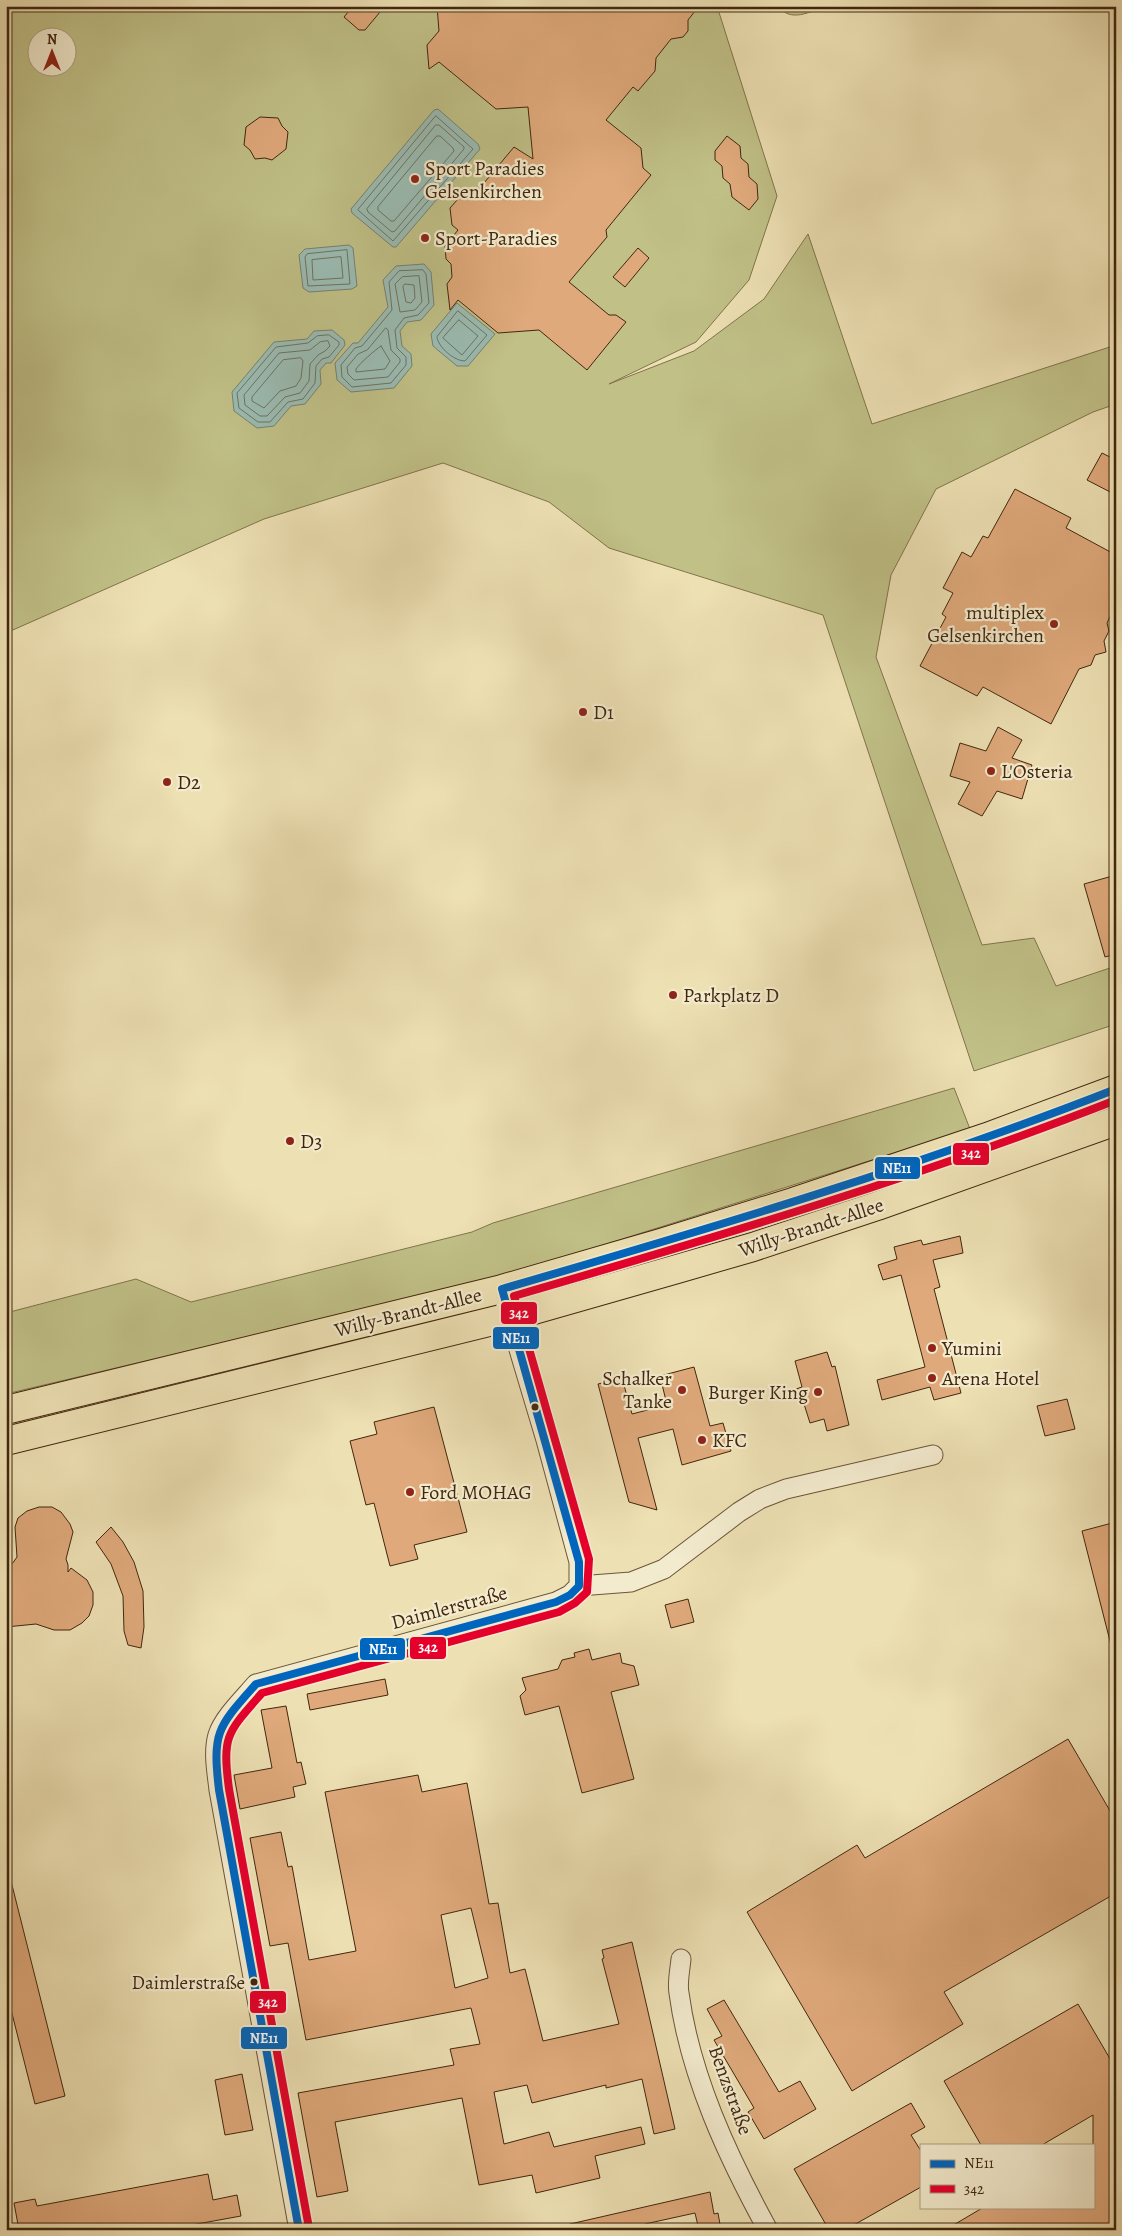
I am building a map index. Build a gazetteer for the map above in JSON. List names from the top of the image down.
{
  "streets": {
    "main road": ["Willy-Brandt-Allee"],
    "street": ["Daimlerstraße", "Benzstraße"]
  },
  "places": [
    "Sport Paradies Gelsenkirchen",
    "Sport-Paradies",
    "multiplex Gelsenkirchen",
    "D1",
    "L'Osteria",
    "D2",
    "Parkplatz D",
    "D3",
    "Yumini",
    "Arena Hotel",
    "Schalker Tanke",
    "Burger King",
    "KFC",
    "Ford MOHAG",
    "Daimlerstraße"
  ],
  "lines": ["transit line NE11", "transit line 342"],
  "legend": ["NE11", "342"],
  "north": "top"
}
